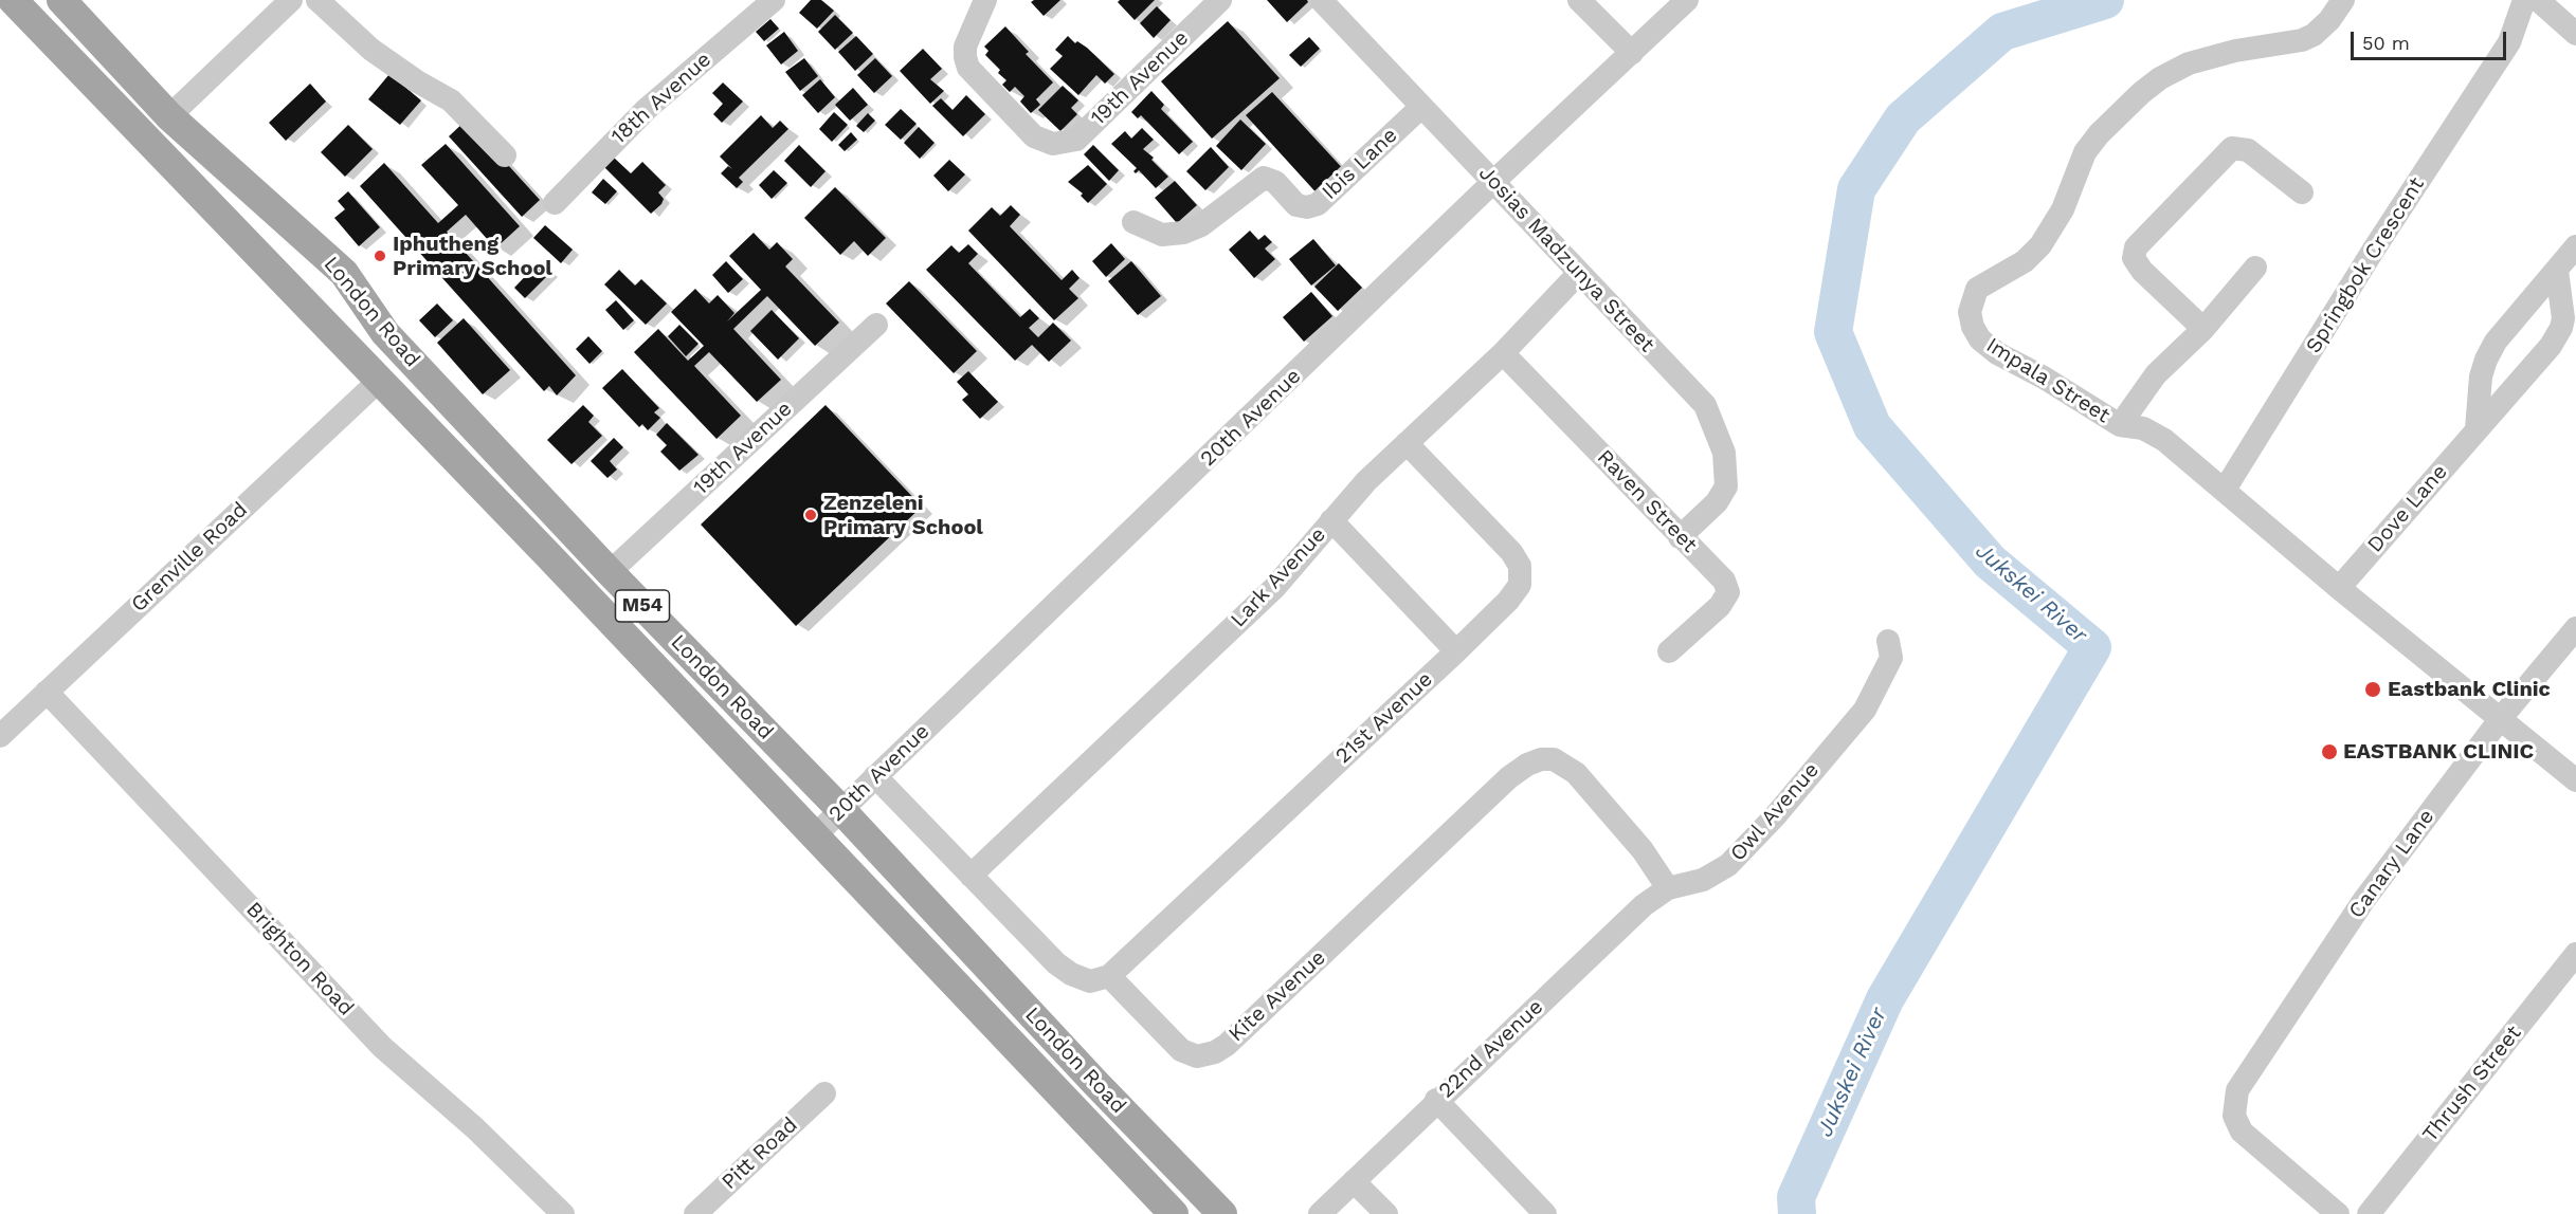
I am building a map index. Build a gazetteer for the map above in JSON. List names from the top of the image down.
{
  "streets": {
    "main road": ["London Road", "M54"],
    "street": [
      "19th Avenue",
      "18th Avenue",
      "Ibis Lane",
      "Josias Madzunya Street",
      "Springbok Crescent",
      "Impala Street",
      "20th Avenue",
      "Raven Street",
      "Dove Lane",
      "Grenville Road",
      "Lark Avenue",
      "21st Avenue",
      "Owl Avenue",
      "Canary Lane",
      "Brighton Road",
      "Kite Avenue",
      "22nd Avenue",
      "Thrush Street",
      "Pitt Road"
    ]
  },
  "crossings": [
    ["19th Avenue", "London Road"],
    ["Ibis Lane", "Josias Madzunya Street"],
    ["Josias Madzunya Street", "20th Avenue"],
    ["Josias Madzunya Street", "Raven Street"],
    ["Josias Madzunya Street", "Lark Avenue"],
    ["Springbok Crescent", "Impala Street"],
    ["London Road", "20th Avenue"],
    ["London Road", "Grenville Road"],
    ["Impala Street", "Dove Lane"],
    ["Impala Street", "Canary Lane"],
    ["Raven Street", "Lark Avenue"],
    ["Grenville Road", "Brighton Road"],
    ["Lark Avenue", "21st Avenue"],
    ["21st Avenue", "Kite Avenue"],
    ["Owl Avenue", "Kite Avenue"],
    ["Owl Avenue", "22nd Avenue"],
    ["Kite Avenue", "22nd Avenue"]
  ],
  "water": ["Jukskei River"],
  "places": [
    "Iphutheng Primary School",
    "Zenzeleni Primary School",
    "Eastbank Clinic",
    "EASTBANK CLINIC"
  ],
  "scale_bar": "50 m"
}
